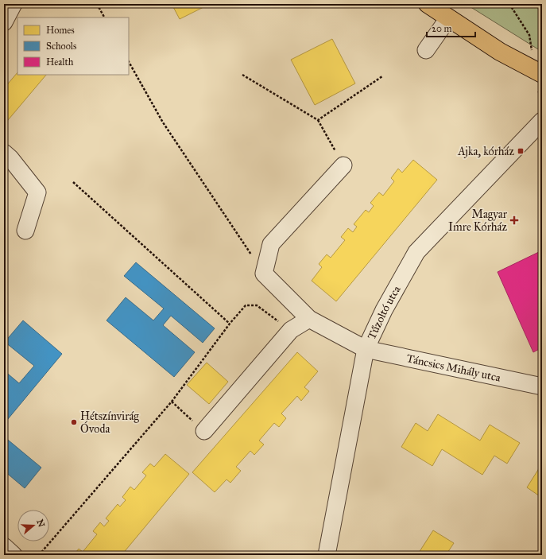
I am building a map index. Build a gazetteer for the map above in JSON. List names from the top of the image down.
{
  "streets": {
    "street": ["Tűzoltó utca", "Táncsics Mihály utca"]
  },
  "crossings": [
    ["Tűzoltó utca", "Táncsics Mihály utca"]
  ],
  "places": {
    "transit": ["Ajka, kórház"],
    "health": ["Magyar Imre Kórház"],
    "other": ["Hétszínvirág Óvoda"]
  },
  "legend": ["Homes", "Schools", "Health"],
  "scale_bar": "20 m",
  "north": "right"
}
